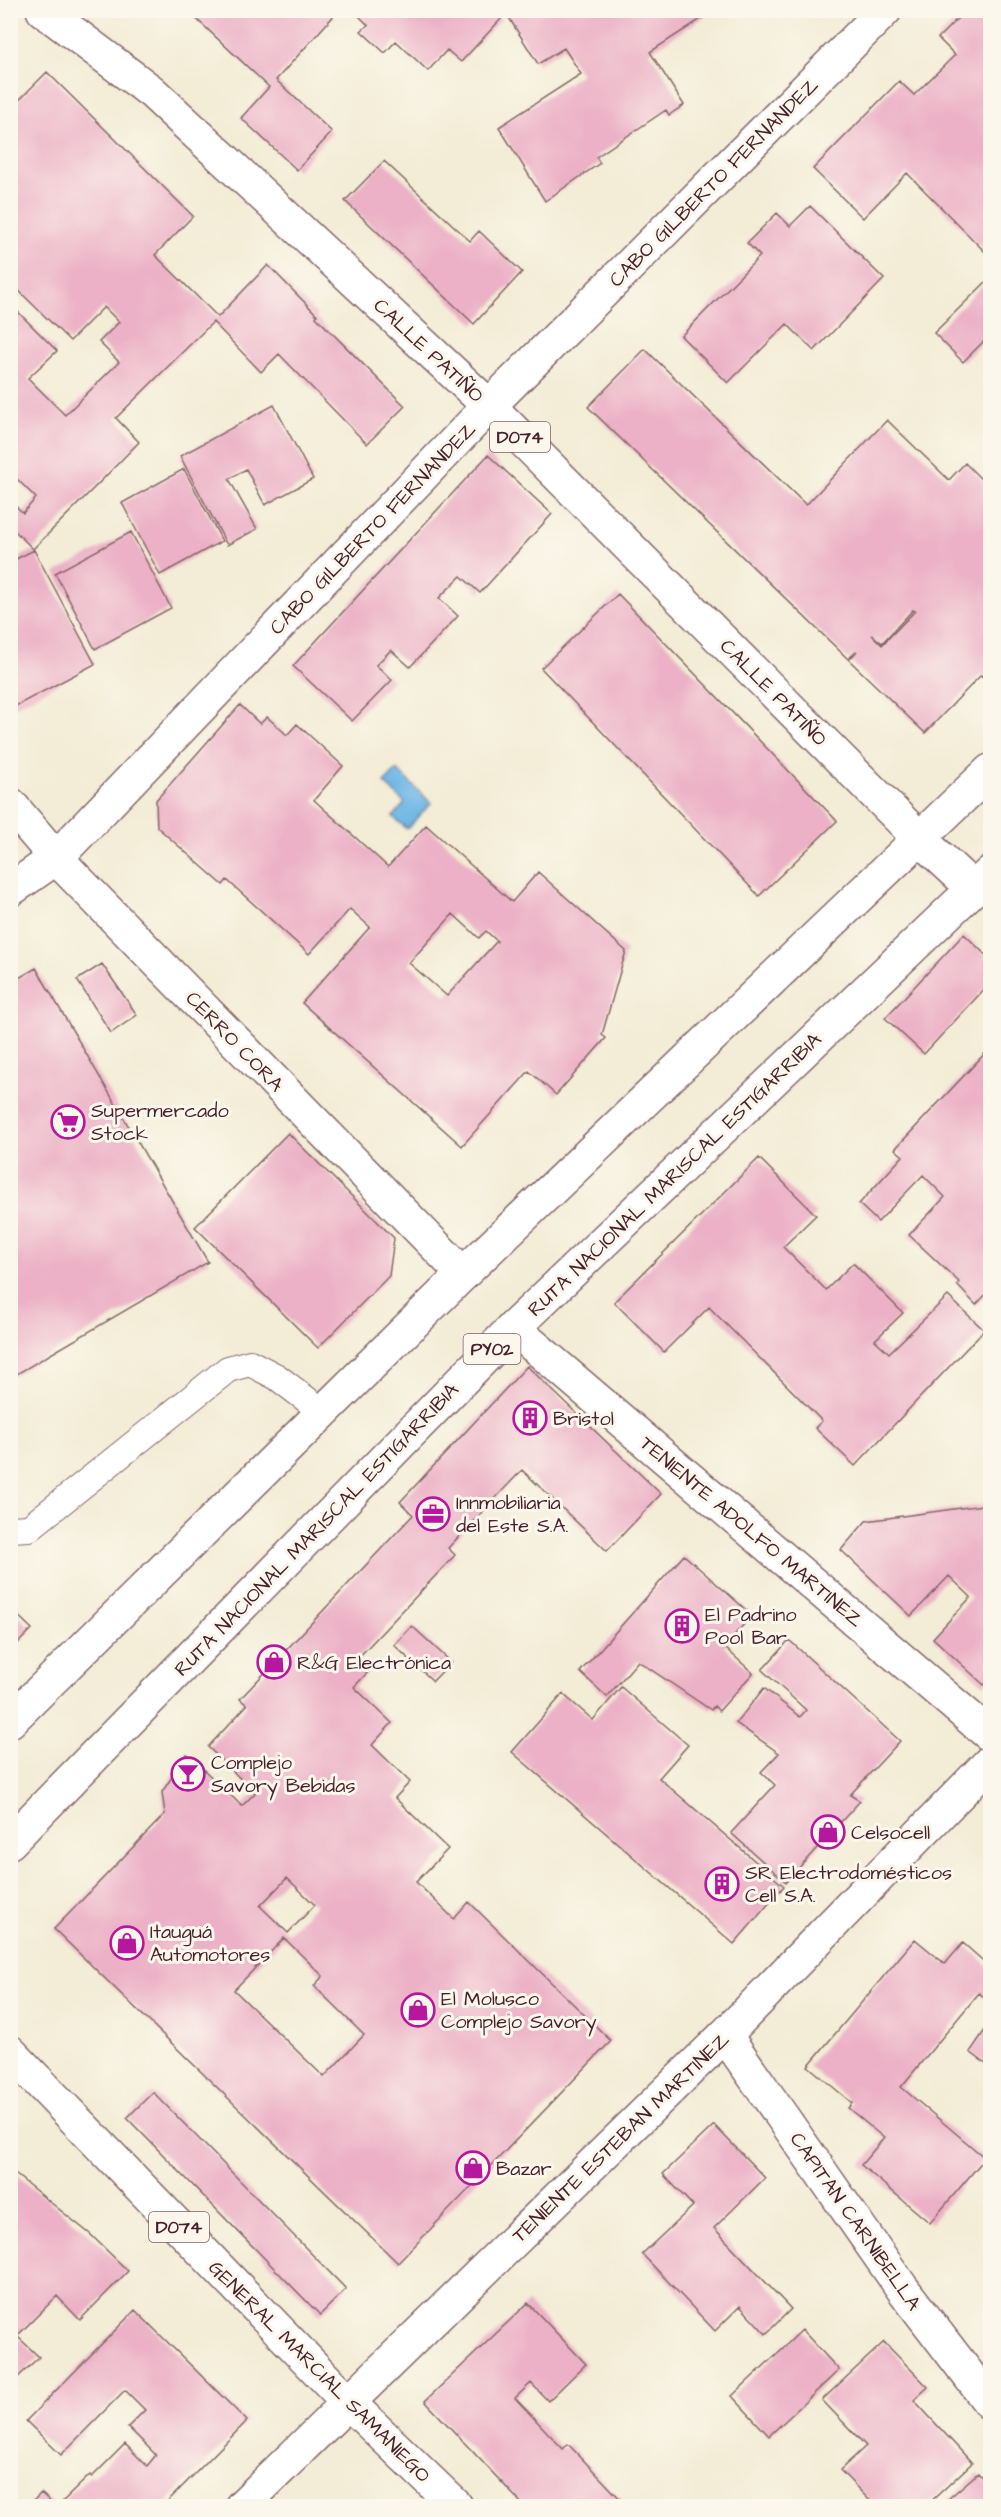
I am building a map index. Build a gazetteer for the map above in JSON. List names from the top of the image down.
{
  "streets": {
    "main road": [
      "CABO GILBERTO FERNANDEZ",
      "CALLE PATIÑO",
      "D074",
      "CERRO CORA",
      "RUTA NACIONAL MARISCAL ESTIGARRIBIA",
      "PY02",
      "TENIENTE ADOLFO MARTINEZ",
      "TENIENTE ESTEBAN MARTINEZ",
      "CAPITAN CARNIBELLA",
      "GENERAL MARCIAL SAMANIEGO"
    ]
  },
  "crossings": [
    ["CABO GILBERTO FERNANDEZ", "CALLE PATIÑO"],
    ["CABO GILBERTO FERNANDEZ", "CERRO CORA"],
    ["CALLE PATIÑO", "RUTA NACIONAL MARISCAL ESTIGARRIBIA"],
    ["RUTA NACIONAL MARISCAL ESTIGARRIBIA", "TENIENTE ADOLFO MARTINEZ"],
    ["TENIENTE ESTEBAN MARTINEZ", "CAPITAN CARNIBELLA"],
    ["TENIENTE ESTEBAN MARTINEZ", "GENERAL MARCIAL SAMANIEGO"]
  ],
  "places": {
    "supermarket": ["Supermercado Stock"],
    "building": ["Bristol", "El Padrino Pool Bar", "SR Electrodomésticos Cell S.A."],
    "office": ["Innmobiliaria del Este S.A."],
    "shop": [
      "R&G Electrónica",
      "Celsocell",
      "Itauguá Automotores",
      "El Molusco Complejo Savory",
      "Bazar"
    ],
    "bar": ["Complejo Savory Bebidas"]
  }
}
